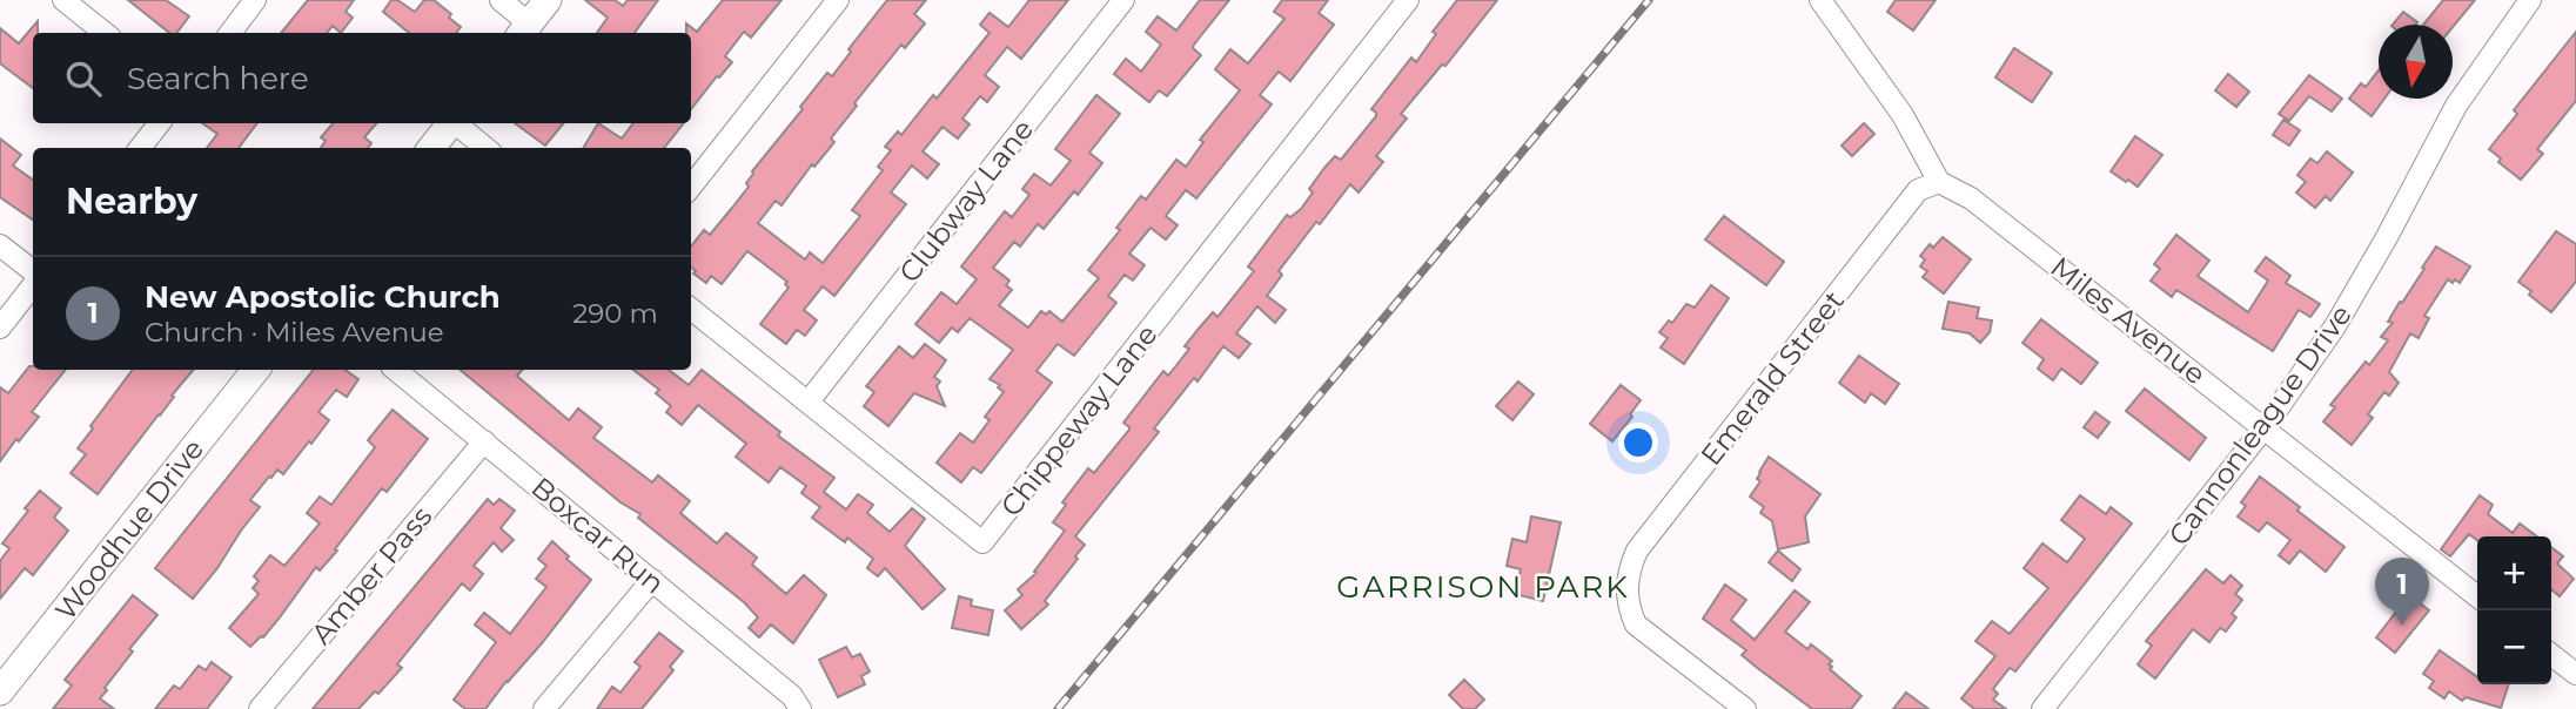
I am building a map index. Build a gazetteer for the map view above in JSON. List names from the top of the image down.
{
  "streets": {
    "street": [
      "Clubway Lane",
      "Miles Avenue",
      "Emerald Street",
      "Chippeway Lane",
      "Cannonleague Drive",
      "Woodhue Drive",
      "Boxcar Run",
      "Amber Pass"
    ]
  },
  "crossings": [
    ["Clubway Lane", "Chippeway Lane"],
    ["Miles Avenue", "Emerald Street"],
    ["Miles Avenue", "Cannonleague Drive"],
    ["Boxcar Run", "Amber Pass"]
  ],
  "districts": ["GARRISON PARK"],
  "north": "bottom",
  "page": {
    "search": "Search here",
    "heading": "Nearby",
    "list": [
      {
        "mark": "1",
        "name": "New Apostolic Church",
        "note": "Church · Miles Avenue",
        "value": "290 m"
      }
    ],
    "map_buttons": ["+", "−"],
    "pins": "1"
  }
}
